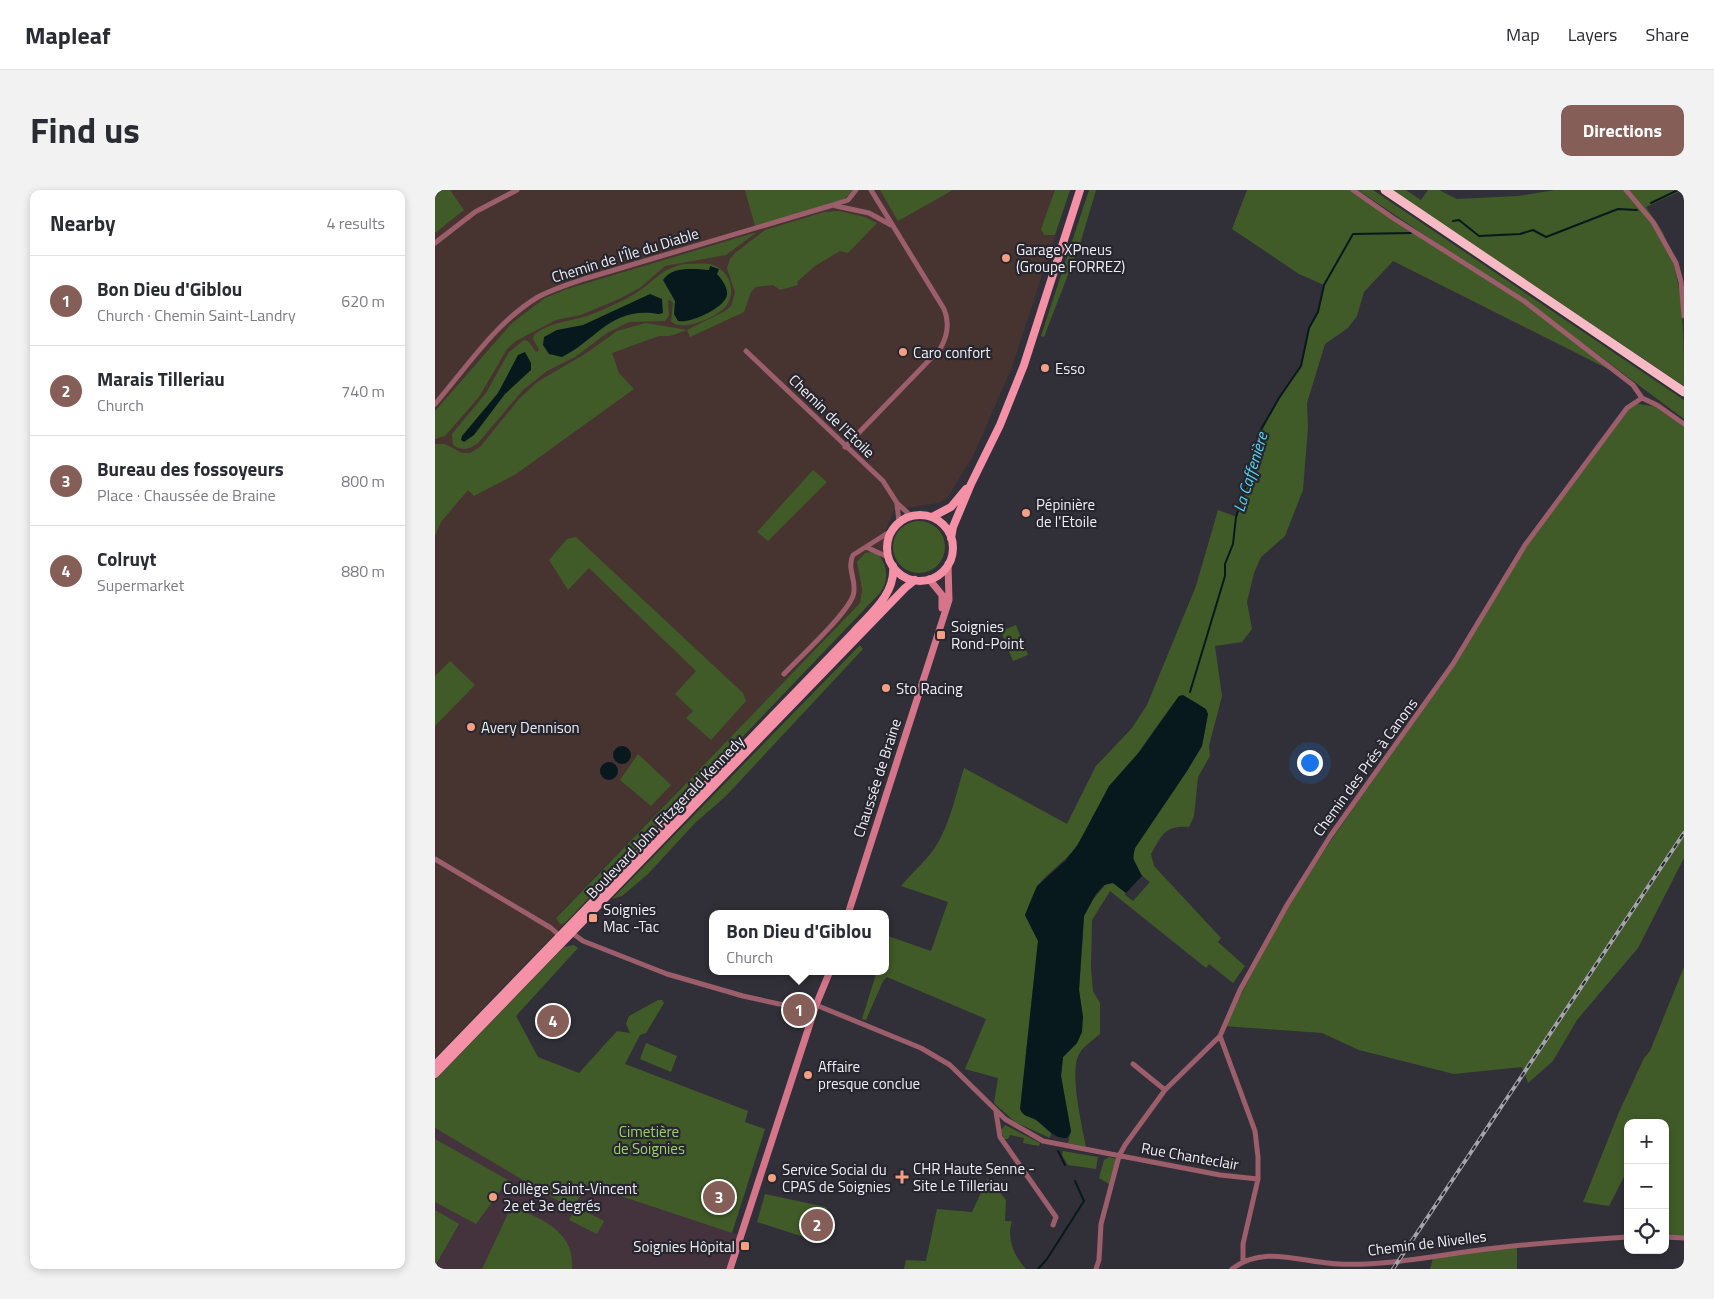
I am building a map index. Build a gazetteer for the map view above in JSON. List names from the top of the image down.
{
  "streets": {
    "main road": ["Boulevard John Fitzgerald Kennedy"],
    "street": [
      "Chemin de l'Île du Diable",
      "Chemin de l'Etoile",
      "Chemin des Prés à Canons",
      "Chaussée de Braine",
      "Rue Chanteclair",
      "Chemin de Nivelles"
    ]
  },
  "crossings": [
    ["Chemin de l'Etoile", "Chaussée de Braine"],
    ["Chemin de l'Etoile", "Boulevard John Fitzgerald Kennedy"],
    ["Chemin des Prés à Canons", "Rue Chanteclair"],
    ["Chaussée de Braine", "Boulevard John Fitzgerald Kennedy"],
    ["Boulevard John Fitzgerald Kennedy", "Rue Chanteclair"]
  ],
  "water": ["La Caffenière"],
  "parks": ["Cimetière de Soignies"],
  "places": {
    "other": [
      "Garage XPneus (Groupe FORREZ)",
      "Caro confort",
      "Esso",
      "Pépinière de l'Etoile",
      "Sto Racing",
      "Avery Dennison",
      "Affaire presque conclue",
      "Service Social du CPAS de Soignies",
      "Collège Saint-Vincent 2e et 3e degrés"
    ],
    "transit": ["Soignies Rond-Point", "Soignies Mac -Tac", "Soignies Hôpital"],
    "health": ["CHR Haute Senne - Site Le Tilleriau"]
  },
  "page": {
    "header": "Mapleaf",
    "nav": ["Map", "Layers", "Share"],
    "title": "Find us",
    "buttons": "Directions",
    "heading": ["Nearby", "4 results"],
    "list": [
      {
        "mark": "1",
        "name": "Bon Dieu d'Giblou",
        "note": "Church · Chemin Saint-Landry",
        "value": "620 m"
      },
      {
        "mark": "2",
        "name": "Marais Tilleriau",
        "note": "Church",
        "value": "740 m"
      },
      {
        "mark": "3",
        "name": "Bureau des fossoyeurs",
        "note": "Place · Chaussée de Braine",
        "value": "800 m"
      },
      {
        "mark": "4",
        "name": "Colruyt",
        "note": "Supermarket",
        "value": "880 m"
      }
    ],
    "popup": ["Bon Dieu d'Giblou", "Church"],
    "pins": [
      "1",
      "4",
      "3",
      "2"
    ],
    "map_buttons": ["+", "−"]
  }
}
